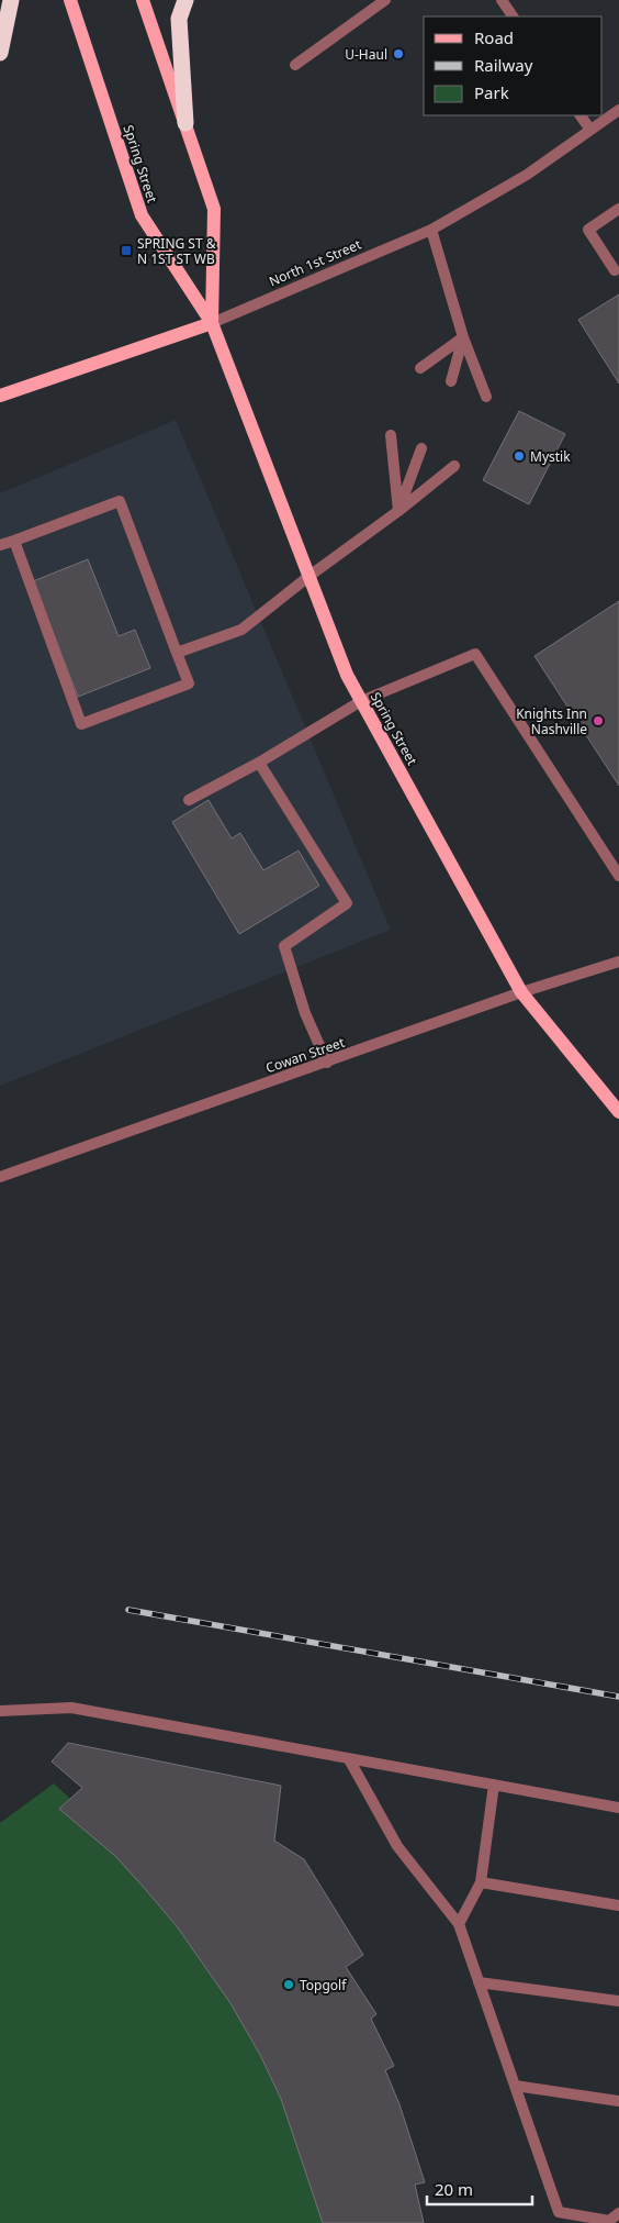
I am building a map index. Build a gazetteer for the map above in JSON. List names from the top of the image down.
{
  "streets": {
    "main road": ["Spring Street", "North 1st Street"],
    "street": ["Cowan Street"]
  },
  "crossings": [
    ["Spring Street", "North 1st Street"],
    ["Spring Street", "Cowan Street"]
  ],
  "places": {
    "other": [
      "U-Haul",
      "Mystik",
      "Knights Inn Nashville",
      "Topgolf"
    ],
    "transit": ["SPRING ST & N 1ST ST WB"]
  },
  "legend": ["Road", "Railway", "Park"],
  "scale_bar": "20 m"
}
